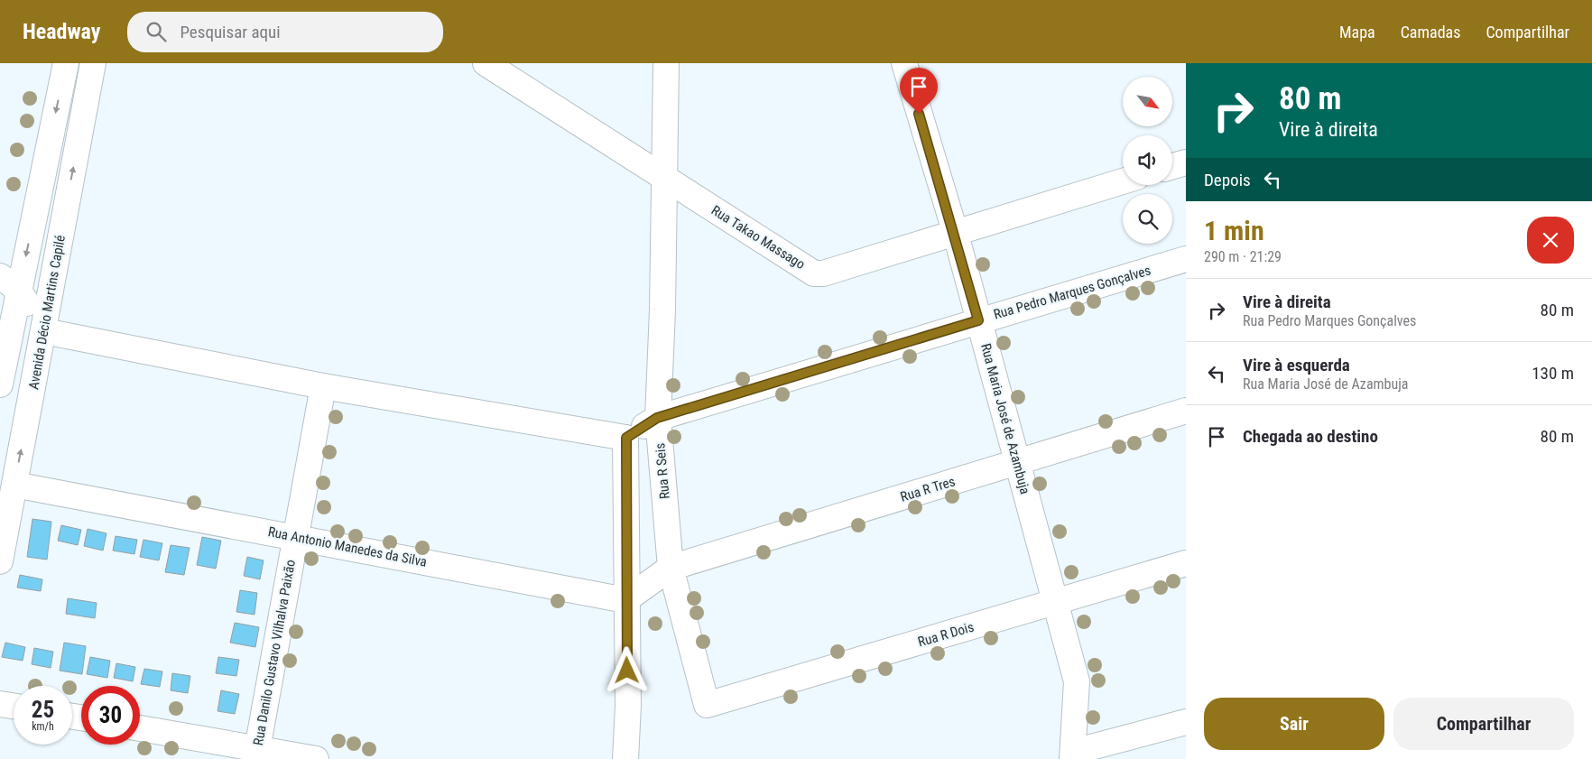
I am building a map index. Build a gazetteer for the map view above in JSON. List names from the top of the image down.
{
  "streets": {
    "street": [
      "Rua Takao Massago",
      "Rua Pedro Marques Gonçalves",
      "Avenida Décio Martins Capilé",
      "Rua Maria José de Azambuja",
      "Rua R Seis",
      "Rua R Tres",
      "Rua Antonio Manedes da Silva",
      "Rua R Dois",
      "Rua Danilo Gustavo Vilhalva Paixão"
    ]
  },
  "crossings": [
    ["Rua Takao Massago", "Rua Maria José de Azambuja"],
    ["Rua Takao Massago", "Rua R Seis"],
    ["Rua Pedro Marques Gonçalves", "Rua Maria José de Azambuja"],
    ["Rua Pedro Marques Gonçalves", "Rua R Seis"],
    ["Avenida Décio Martins Capilé", "Rua Antonio Manedes da Silva"],
    ["Rua Maria José de Azambuja", "Rua R Tres"],
    ["Rua Maria José de Azambuja", "Rua R Dois"],
    ["Rua R Seis", "Rua R Tres"],
    ["Rua R Seis", "Rua R Dois"],
    ["Rua Antonio Manedes da Silva", "Rua Danilo Gustavo Vilhalva Paixão"]
  ],
  "north": "bottom right",
  "page": {
    "header": "Headway",
    "search": "Pesquisar aqui",
    "nav": ["Mapa", "Camadas", "Compartilhar"],
    "turn": ["80 m", "Vire à direita"],
    "then": "Depois",
    "heading": ["1 min", "290 m · 21:29"],
    "list": [
      {
        "name": "Vire à direita",
        "note": "Rua Pedro Marques Gonçalves",
        "value": "80 m"
      },
      {
        "name": "Vire à esquerda",
        "note": "Rua Maria José de Azambuja",
        "value": "130 m"
      },
      {
        "name": "Chegada ao destino",
        "value": "80 m"
      }
    ],
    "speed": "25 km/h",
    "limit": "30",
    "buttons": ["Sair", "Compartilhar"]
  }
}
